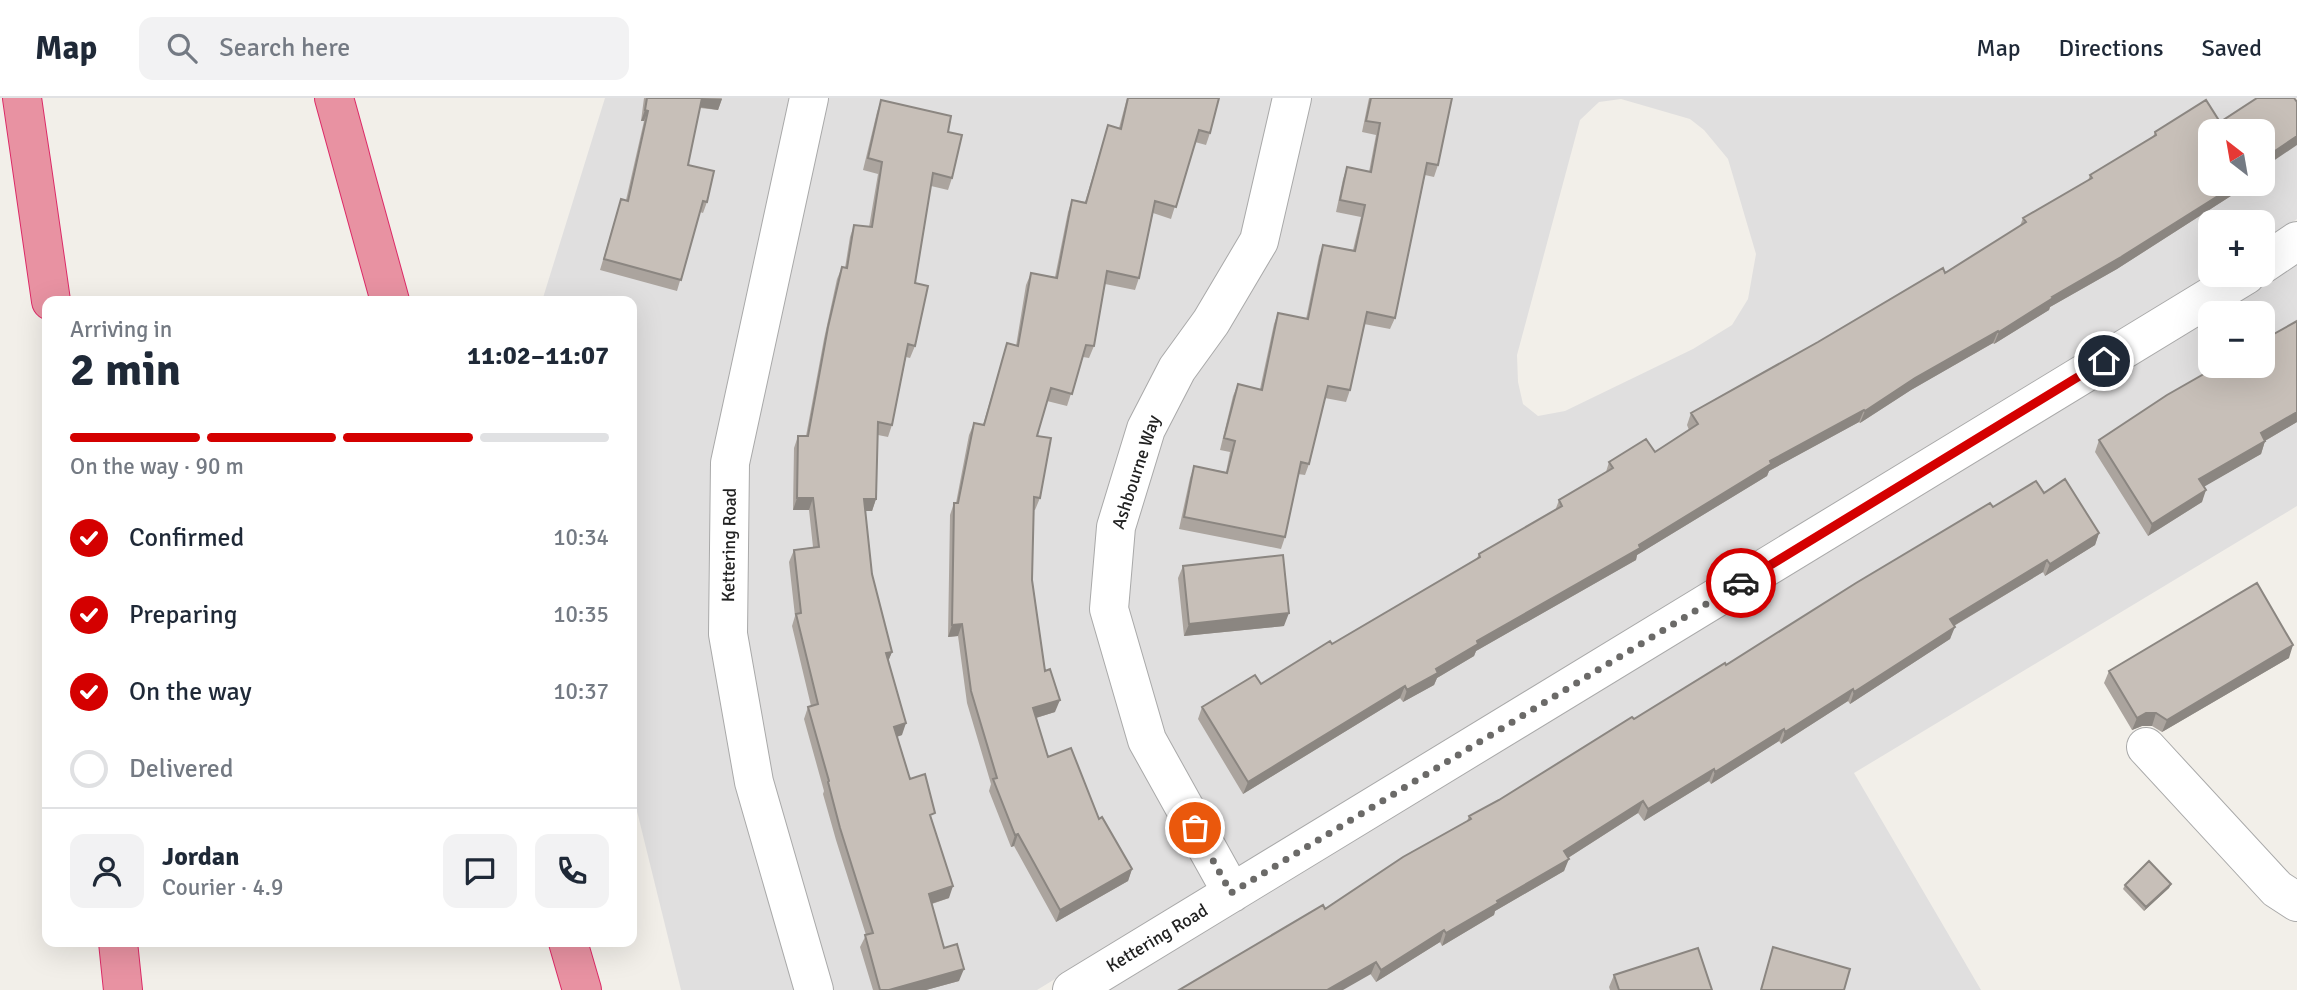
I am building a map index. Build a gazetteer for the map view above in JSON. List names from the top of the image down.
{
  "streets": {
    "street": ["Ashbourne Way", "Kettering Road"]
  },
  "crossings": [
    ["Ashbourne Way", "Kettering Road"]
  ],
  "north": "top left",
  "page": {
    "header": "Map",
    "search": "Search here",
    "nav": ["Map", "Directions", "Saved"],
    "map_buttons": ["+", "−"],
    "heading": ["2 min", "Arriving in", "11:02–11:07"],
    "panel": ["Jordan", "Courier · 4.9"],
    "bar": "On the way · 90 m",
    "list": [
      ["Confirmed", "10:34"],
      ["Preparing", "10:35"],
      ["On the way", "10:37"],
      "Delivered"
    ]
  }
}
